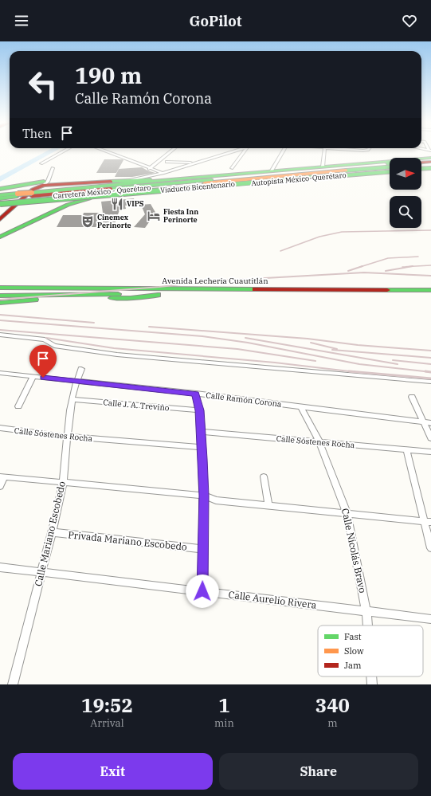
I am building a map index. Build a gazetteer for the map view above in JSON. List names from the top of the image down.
{
  "streets": {
    "main road": [
      "Autopista México-Querétaro",
      "Viaducto Bicentenario",
      "Carretera México - Querétaro",
      "Avenida Lecheria Cuautitlán"
    ],
    "street": [
      "Calle Ramón Corona",
      "Calle J. A. Treviño",
      "Calle Sóstenes Rocha",
      "Calle Mariano Escobedo",
      "Privada Mariano Escobedo",
      "Calle Nicolás Bravo",
      "Calle Aurelio Rivera"
    ]
  },
  "crossings": [
    ["Autopista México-Querétaro", "Viaducto Bicentenario"],
    ["Autopista México-Querétaro", "Carretera México - Querétaro"],
    ["Calle Ramón Corona", "Calle Mariano Escobedo"],
    ["Calle Ramón Corona", "Calle Nicolás Bravo"],
    ["Calle J. A. Treviño", "Calle Mariano Escobedo"],
    ["Calle Sóstenes Rocha", "Calle Mariano Escobedo"],
    ["Calle Sóstenes Rocha", "Calle Nicolás Bravo"],
    ["Calle Mariano Escobedo", "Privada Mariano Escobedo"],
    ["Calle Mariano Escobedo", "Calle Aurelio Rivera"],
    ["Calle Nicolás Bravo", "Calle Aurelio Rivera"]
  ],
  "places": {
    "restaurant": ["VIPS"],
    "hotel": ["Fiesta Inn Perinorte"],
    "theatre": ["Cinemex Perinorte"]
  },
  "legend": ["Fast", "Slow", "Jam"],
  "north": "right",
  "page": {
    "header": "GoPilot",
    "turn": ["190 m", "Calle Ramón Corona"],
    "then": "Then",
    "eta": [
      "19:52",
      "Arrival",
      "1",
      "min",
      "340",
      "m"
    ],
    "buttons": ["Exit", "Share"]
  }
}
